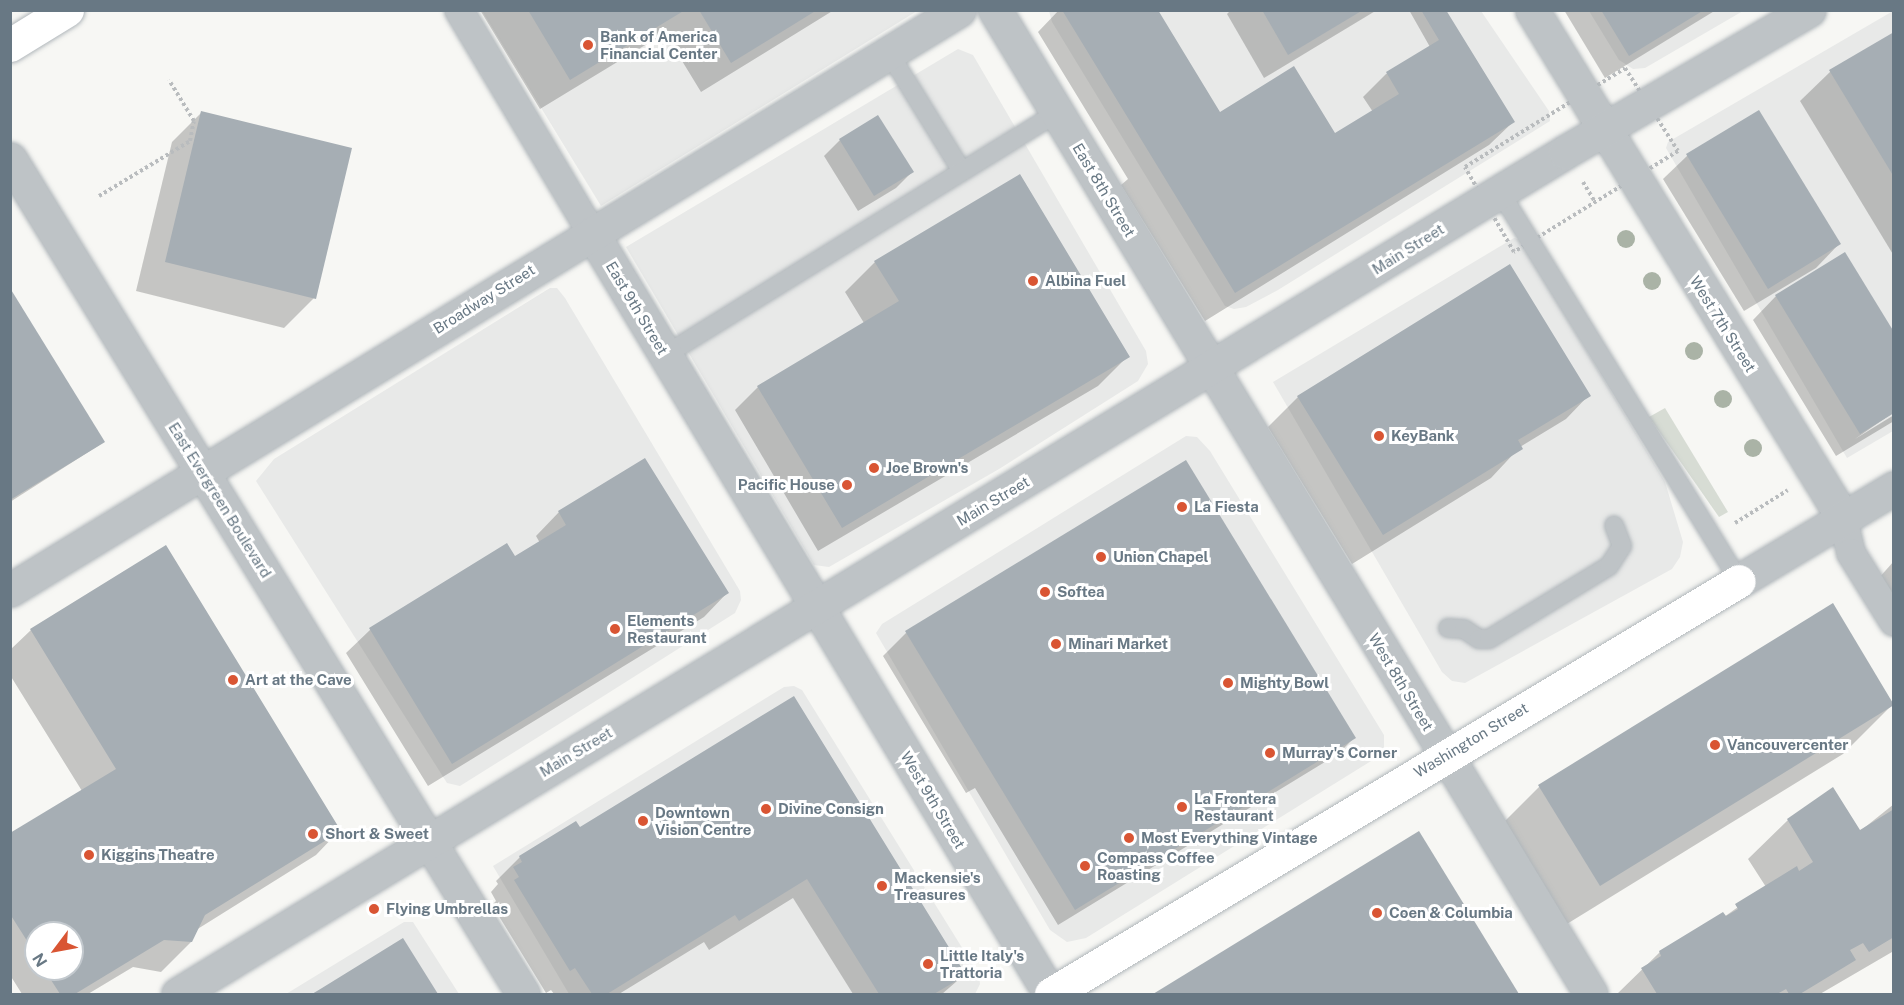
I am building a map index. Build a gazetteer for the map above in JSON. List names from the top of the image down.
{
  "streets": {
    "main road": ["Washington Street"],
    "street": [
      "East 8th Street",
      "Main Street",
      "Broadway Street",
      "East 9th Street",
      "West 7th Street",
      "East Evergreen Boulevard",
      "West 8th Street",
      "West 9th Street"
    ]
  },
  "crossings": [
    ["East 8th Street", "Main Street"],
    ["East 8th Street", "West 8th Street"],
    ["Main Street", "East 9th Street"],
    ["Main Street", "West 7th Street"],
    ["Main Street", "East Evergreen Boulevard"],
    ["Main Street", "West 8th Street"],
    ["Main Street", "West 9th Street"],
    ["Broadway Street", "East 9th Street"],
    ["Broadway Street", "East Evergreen Boulevard"],
    ["East 9th Street", "West 9th Street"],
    ["West 7th Street", "Washington Street"],
    ["West 8th Street", "Washington Street"],
    ["Washington Street", "West 9th Street"]
  ],
  "places": [
    "Bank of America Financial Center",
    "Albina Fuel",
    "KeyBank",
    "Joe Brown's",
    "Pacific House",
    "La Fiesta",
    "Union Chapel",
    "Softea",
    "Elements Restaurant",
    "Minari Market",
    "Art at the Cave",
    "Mighty Bowl",
    "Vancouvercenter",
    "Murray's Corner",
    "La Frontera Restaurant",
    "Divine Consign",
    "Downtown Vision Centre",
    "Short & Sweet",
    "Most Everything Vintage",
    "Kiggins Theatre",
    "Compass Coffee Roasting",
    "Mackensie's Treasures",
    "Flying Umbrellas",
    "Coen & Columbia",
    "Little Italy's Trattoria"
  ],
  "north": "bottom left"
}
